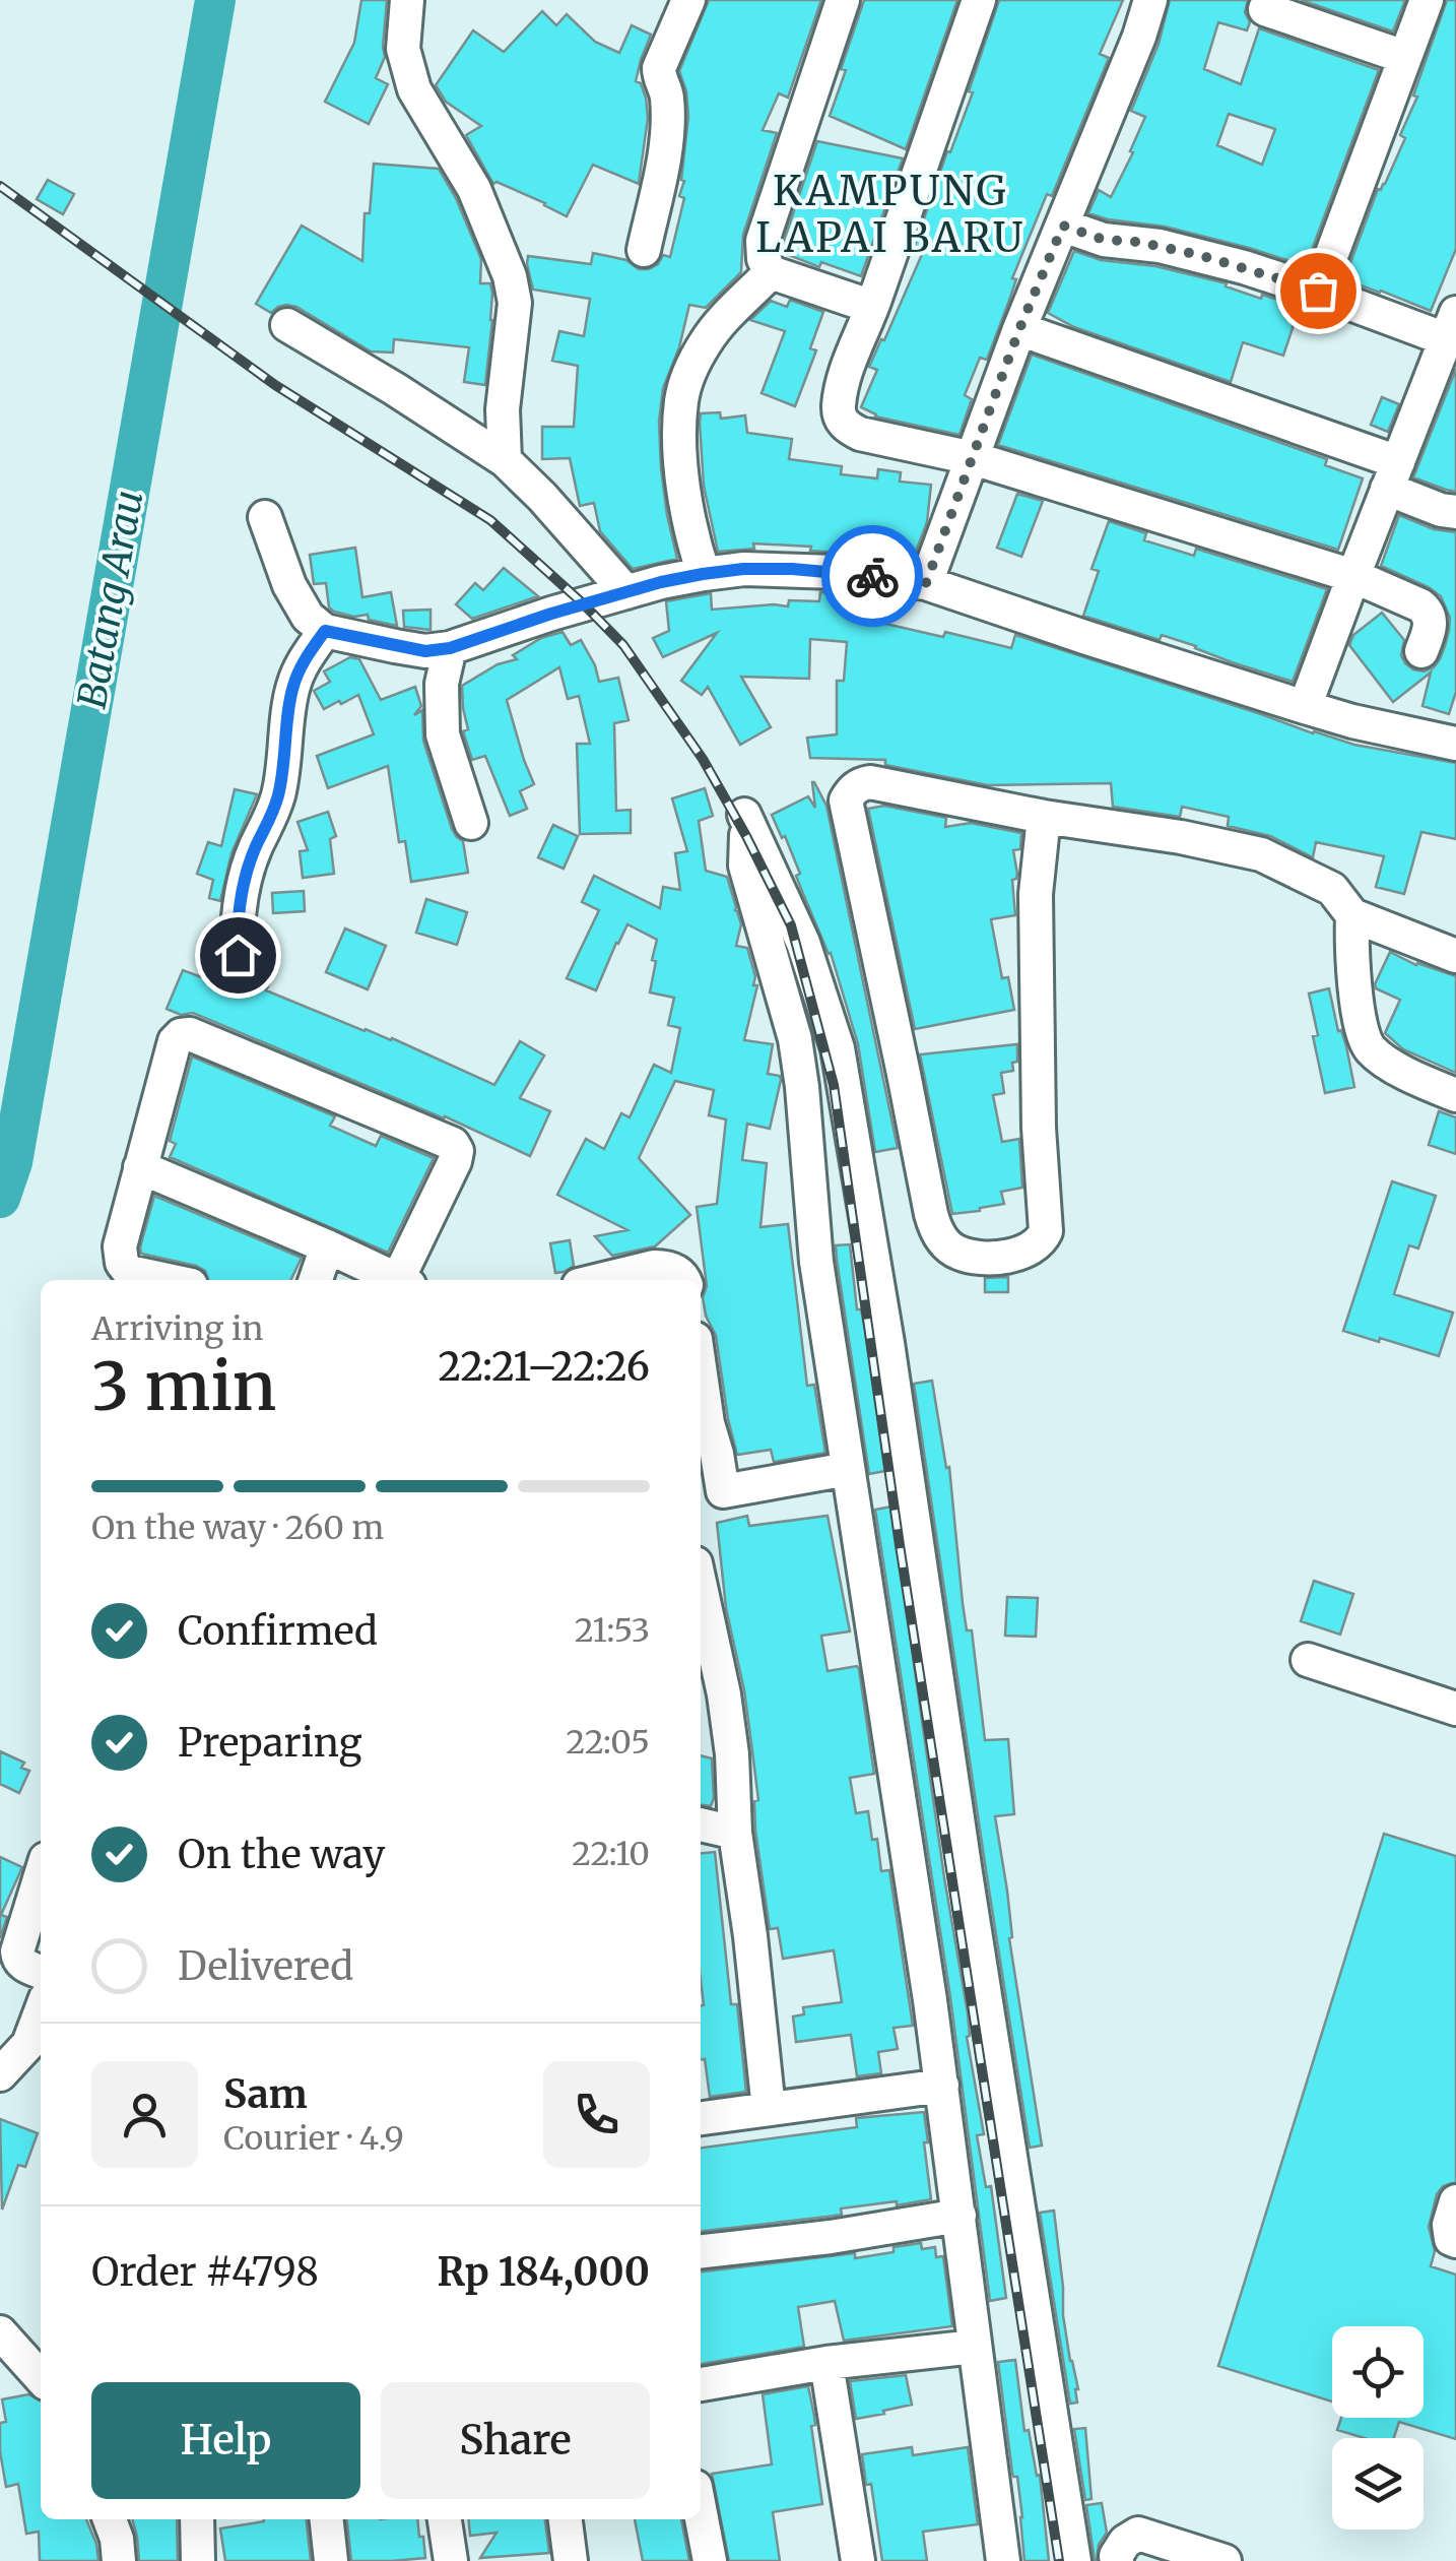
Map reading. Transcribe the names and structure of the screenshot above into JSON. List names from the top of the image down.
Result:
{
  "districts": ["KAMPUNG LAPAI BARU"],
  "water": ["Batang Arau"],
  "page": {
    "heading": ["3 min", "Arriving in", "22:21–22:26"],
    "panel": [
      "Sam",
      "Courier · 4.9",
      "Order #4798",
      "Rp 184,000"
    ],
    "bar": "On the way · 260 m",
    "list": [
      ["Confirmed", "21:53"],
      ["Preparing", "22:05"],
      ["On the way", "22:10"],
      "Delivered"
    ],
    "buttons": ["Help", "Share"]
  }
}
